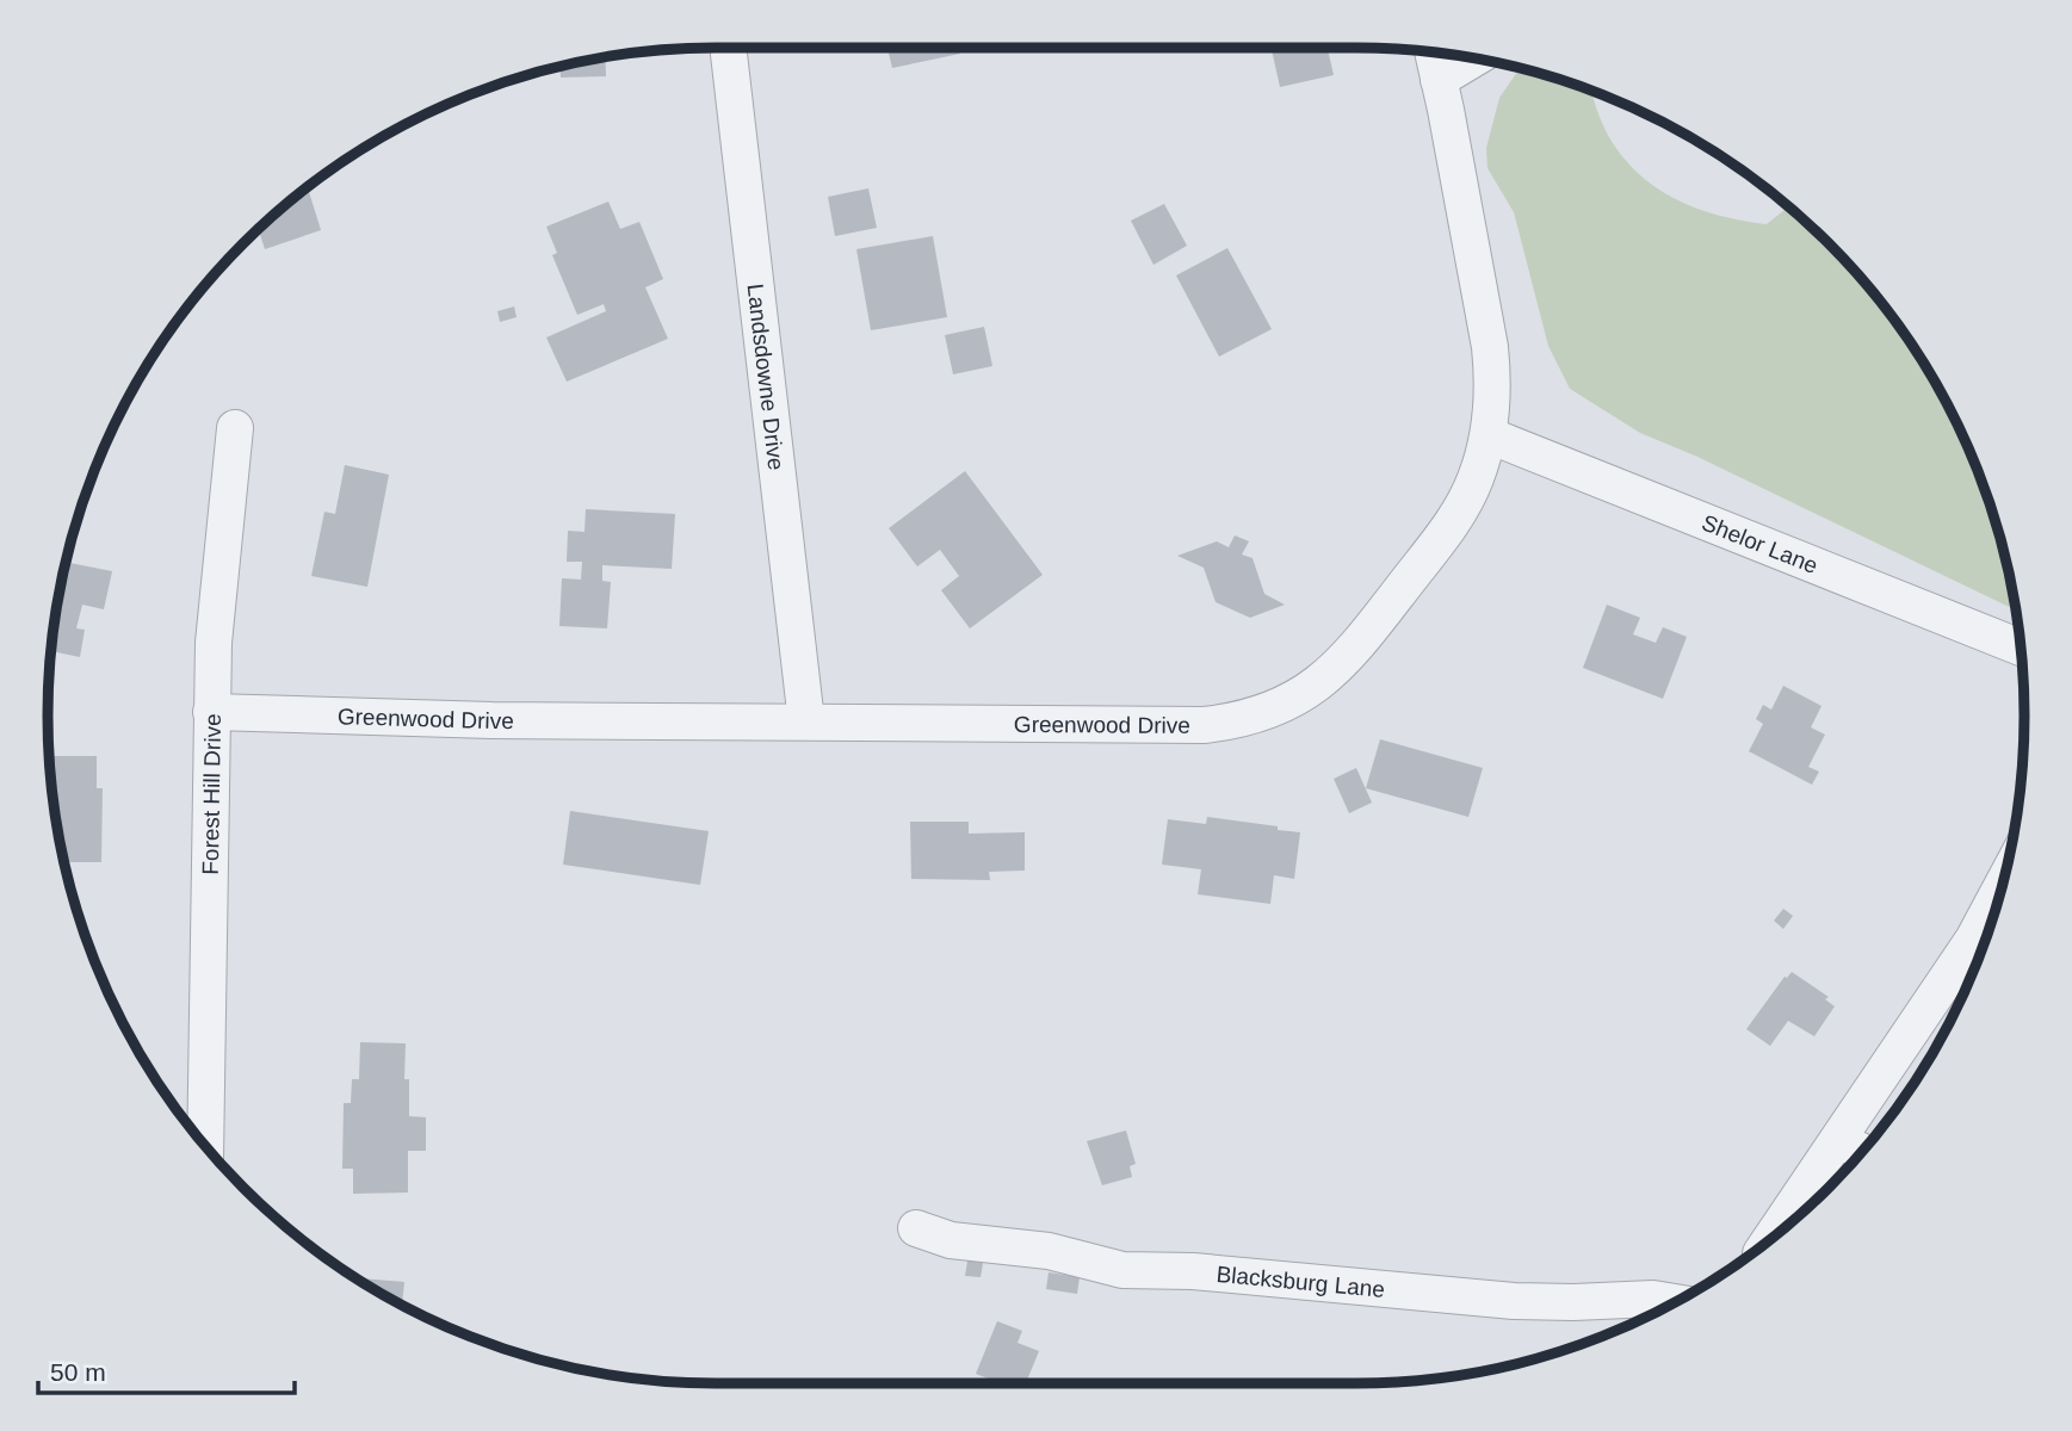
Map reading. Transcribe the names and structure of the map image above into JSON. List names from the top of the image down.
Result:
{
  "streets": {
    "street": [
      "Landsdowne Drive",
      "Shelor Lane",
      "Greenwood Drive",
      "Forest Hill Drive",
      "Blacksburg Lane"
    ]
  },
  "crossings": [
    ["Landsdowne Drive", "Greenwood Drive"],
    ["Shelor Lane", "Greenwood Drive"],
    ["Greenwood Drive", "Forest Hill Drive"]
  ],
  "scale_bar": "50 m"
}
